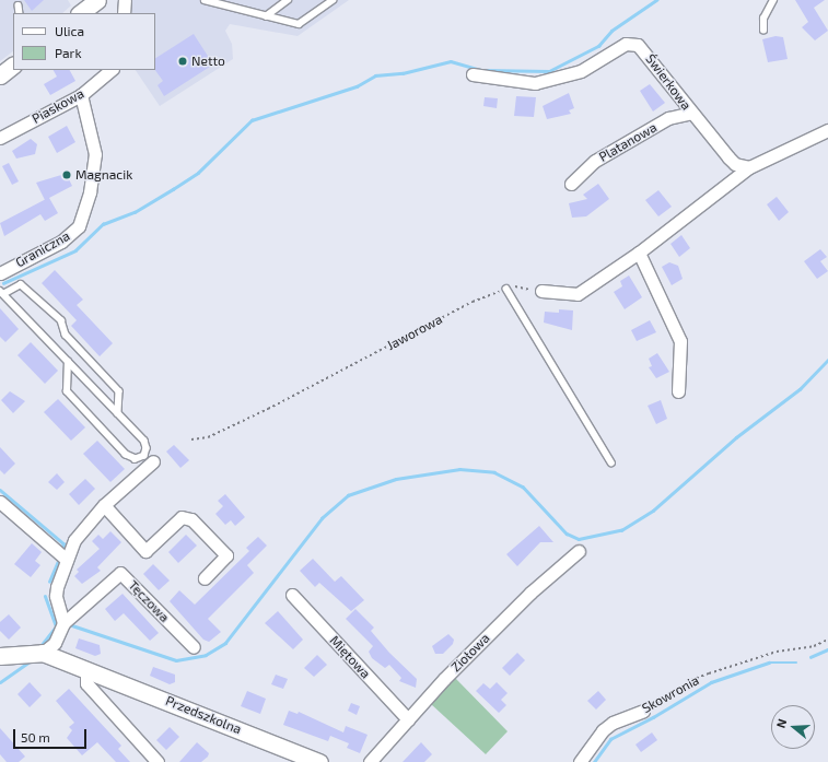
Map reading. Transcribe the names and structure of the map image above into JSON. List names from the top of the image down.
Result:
{
  "streets": {
    "street": [
      "Świerkowa",
      "Piaskowa",
      "Platanowa",
      "Graniczna",
      "Tęczowa",
      "Ziołowa",
      "Miętowa",
      "Skowronia",
      "Przedszkolna"
    ],
    "path": ["Jaworowa"]
  },
  "crossings": [
    ["Świerkowa", "Platanowa"],
    ["Piaskowa", "Graniczna"],
    ["Ziołowa", "Miętowa"]
  ],
  "places": ["Netto", "Magnacik"],
  "legend": ["Ulica", "Park"],
  "scale_bar": "50 m",
  "north": "left"
}
